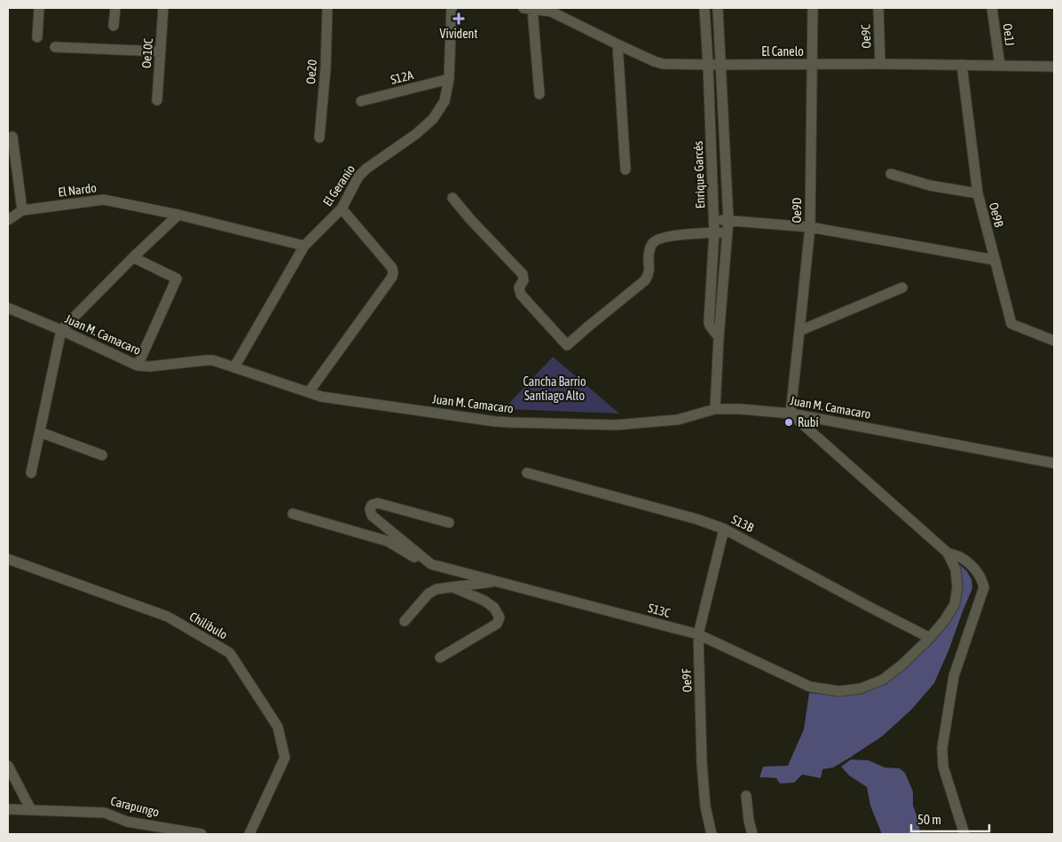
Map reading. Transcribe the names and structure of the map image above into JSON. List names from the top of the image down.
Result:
{
  "streets": {
    "street": [
      "Oe1J",
      "Oe9C",
      "El Canelo",
      "Oe10C",
      "Oe20",
      "S12A",
      "Enrique Garcés",
      "El Geranio",
      "El Nardo",
      "Oe9D",
      "Oe9B",
      "Juan M. Camacaro",
      "S13B",
      "S13C",
      "Chilibulo",
      "Oe9F",
      "Carapungo"
    ]
  },
  "crossings": [
    ["Oe1J", "El Canelo"],
    ["Oe9C", "El Canelo"],
    ["El Canelo", "Enrique Garcés"],
    ["El Canelo", "Oe9D"],
    ["El Canelo", "Oe9B"],
    ["S12A", "El Geranio"],
    ["Enrique Garcés", "Juan M. Camacaro"],
    ["El Geranio", "Juan M. Camacaro"],
    ["Oe9D", "Juan M. Camacaro"],
    ["S13B", "S13C"],
    ["S13B", "Oe9F"],
    ["S13C", "Oe9F"]
  ],
  "parks": ["Cancha Barrio Santiago Alto"],
  "places": {
    "health": ["Vivident"],
    "other": ["Rubí"]
  },
  "scale_bar": "50 m"
}
